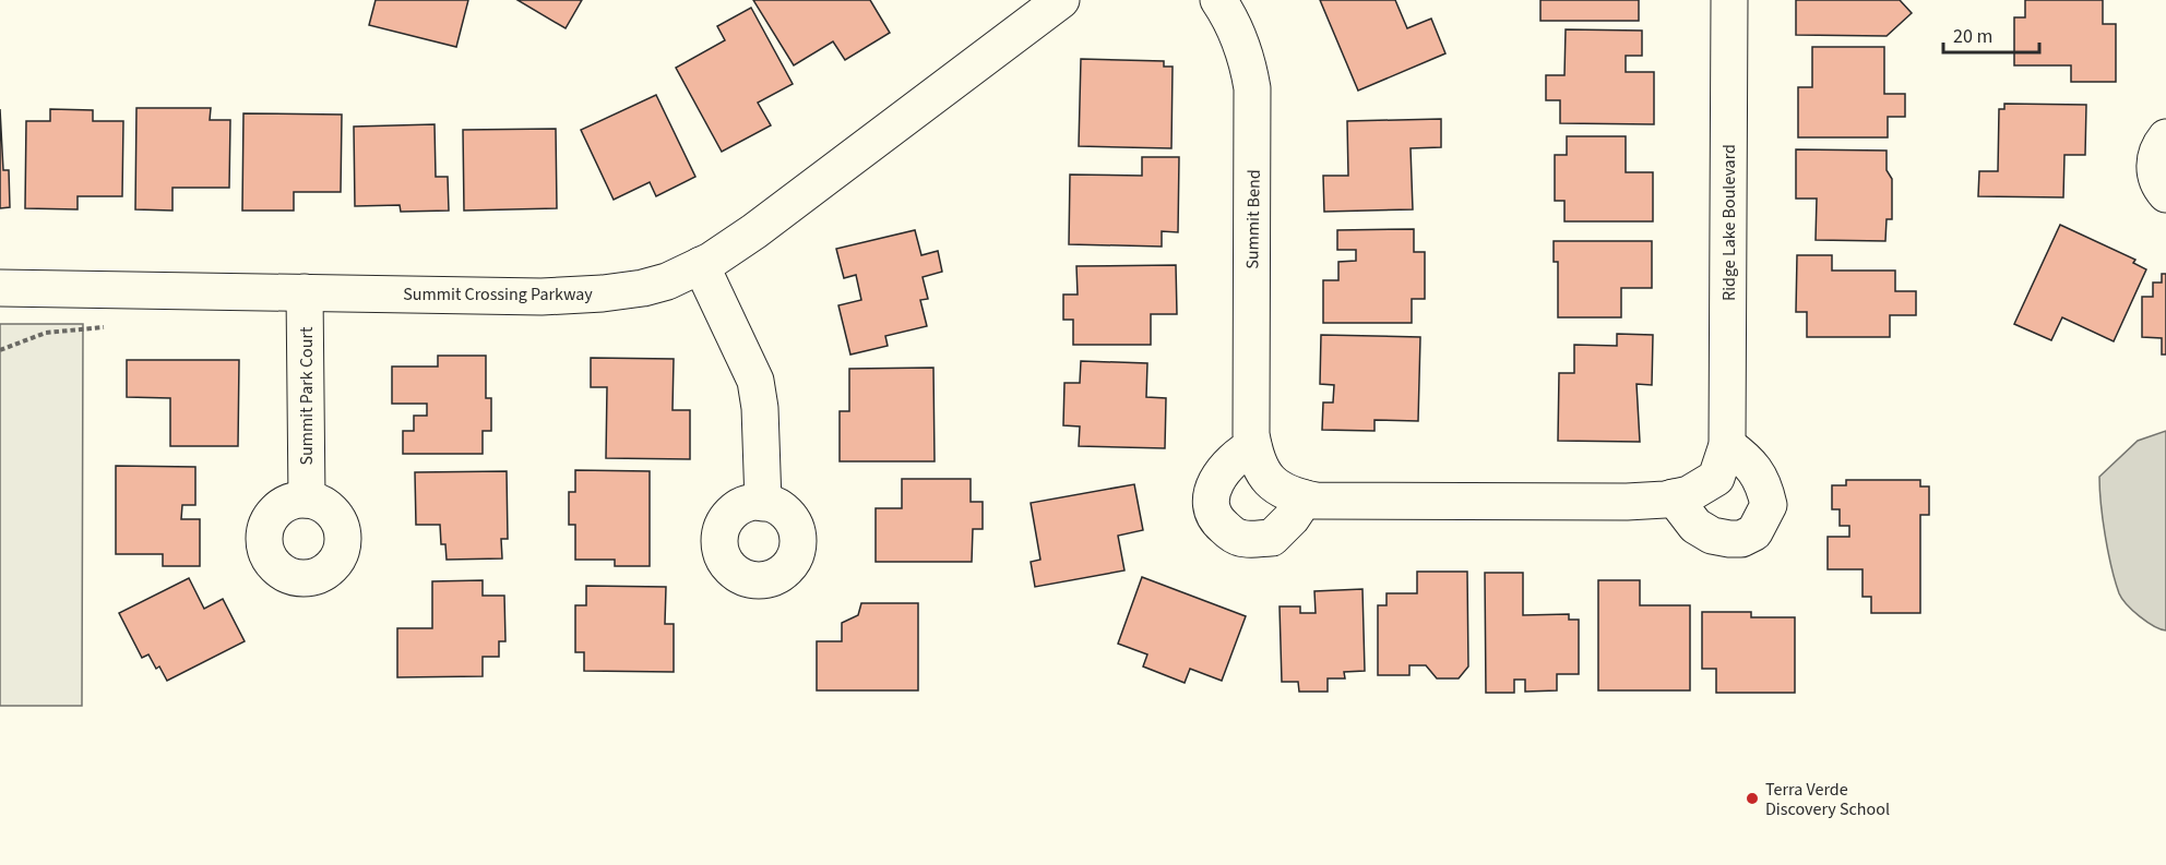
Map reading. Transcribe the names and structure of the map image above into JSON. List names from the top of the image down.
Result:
{
  "streets": {
    "street": [
      "Summit Bend",
      "Ridge Lake Boulevard",
      "Summit Crossing Parkway",
      "Summit Park Court"
    ]
  },
  "crossings": [
    ["Summit Bend", "Ridge Lake Boulevard"],
    ["Summit Crossing Parkway", "Summit Park Court"]
  ],
  "places": ["Terra Verde Discovery School"],
  "scale_bar": "20 m"
}
